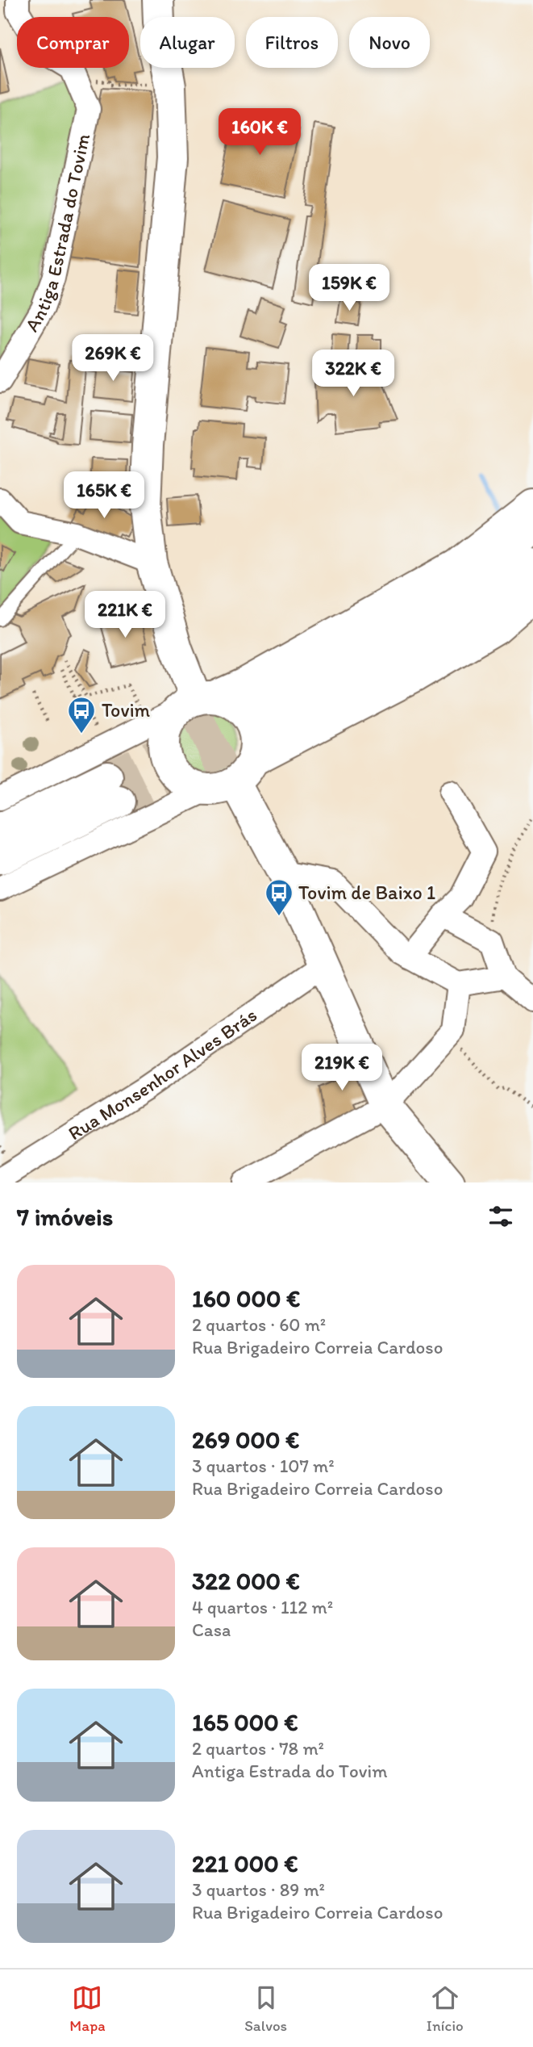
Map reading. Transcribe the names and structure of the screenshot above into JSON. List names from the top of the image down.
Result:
{
  "streets": {
    "street": ["Antiga Estrada do Tovim", "Rua Monsenhor Alves Brás"]
  },
  "places": {
    "bus stop": ["Tovim", "Tovim de Baixo 1"]
  },
  "page": {
    "chip": [
      "Comprar",
      "Alugar",
      "Filtros",
      "Novo"
    ],
    "price": [
      "160K €",
      "159K €",
      "269K €",
      "322K €",
      "165K €",
      "221K €",
      "219K €"
    ],
    "heading": "7 imóveis",
    "list": [
      {
        "name": "160 000 €",
        "note": "2 quartos · 60 m² · Rua Brigadeiro Correia Cardoso"
      },
      {
        "name": "269 000 €",
        "note": "3 quartos · 107 m² · Rua Brigadeiro Correia Cardoso"
      },
      {
        "name": "322 000 €",
        "note": "4 quartos · 112 m² · Casa"
      },
      {
        "name": "165 000 €",
        "note": "2 quartos · 78 m² · Antiga Estrada do Tovim"
      },
      {
        "name": "221 000 €",
        "note": "3 quartos · 89 m² · Rua Brigadeiro Correia Cardoso"
      }
    ],
    "tabs": ["Mapa", "Salvos", "Início"]
  }
}
